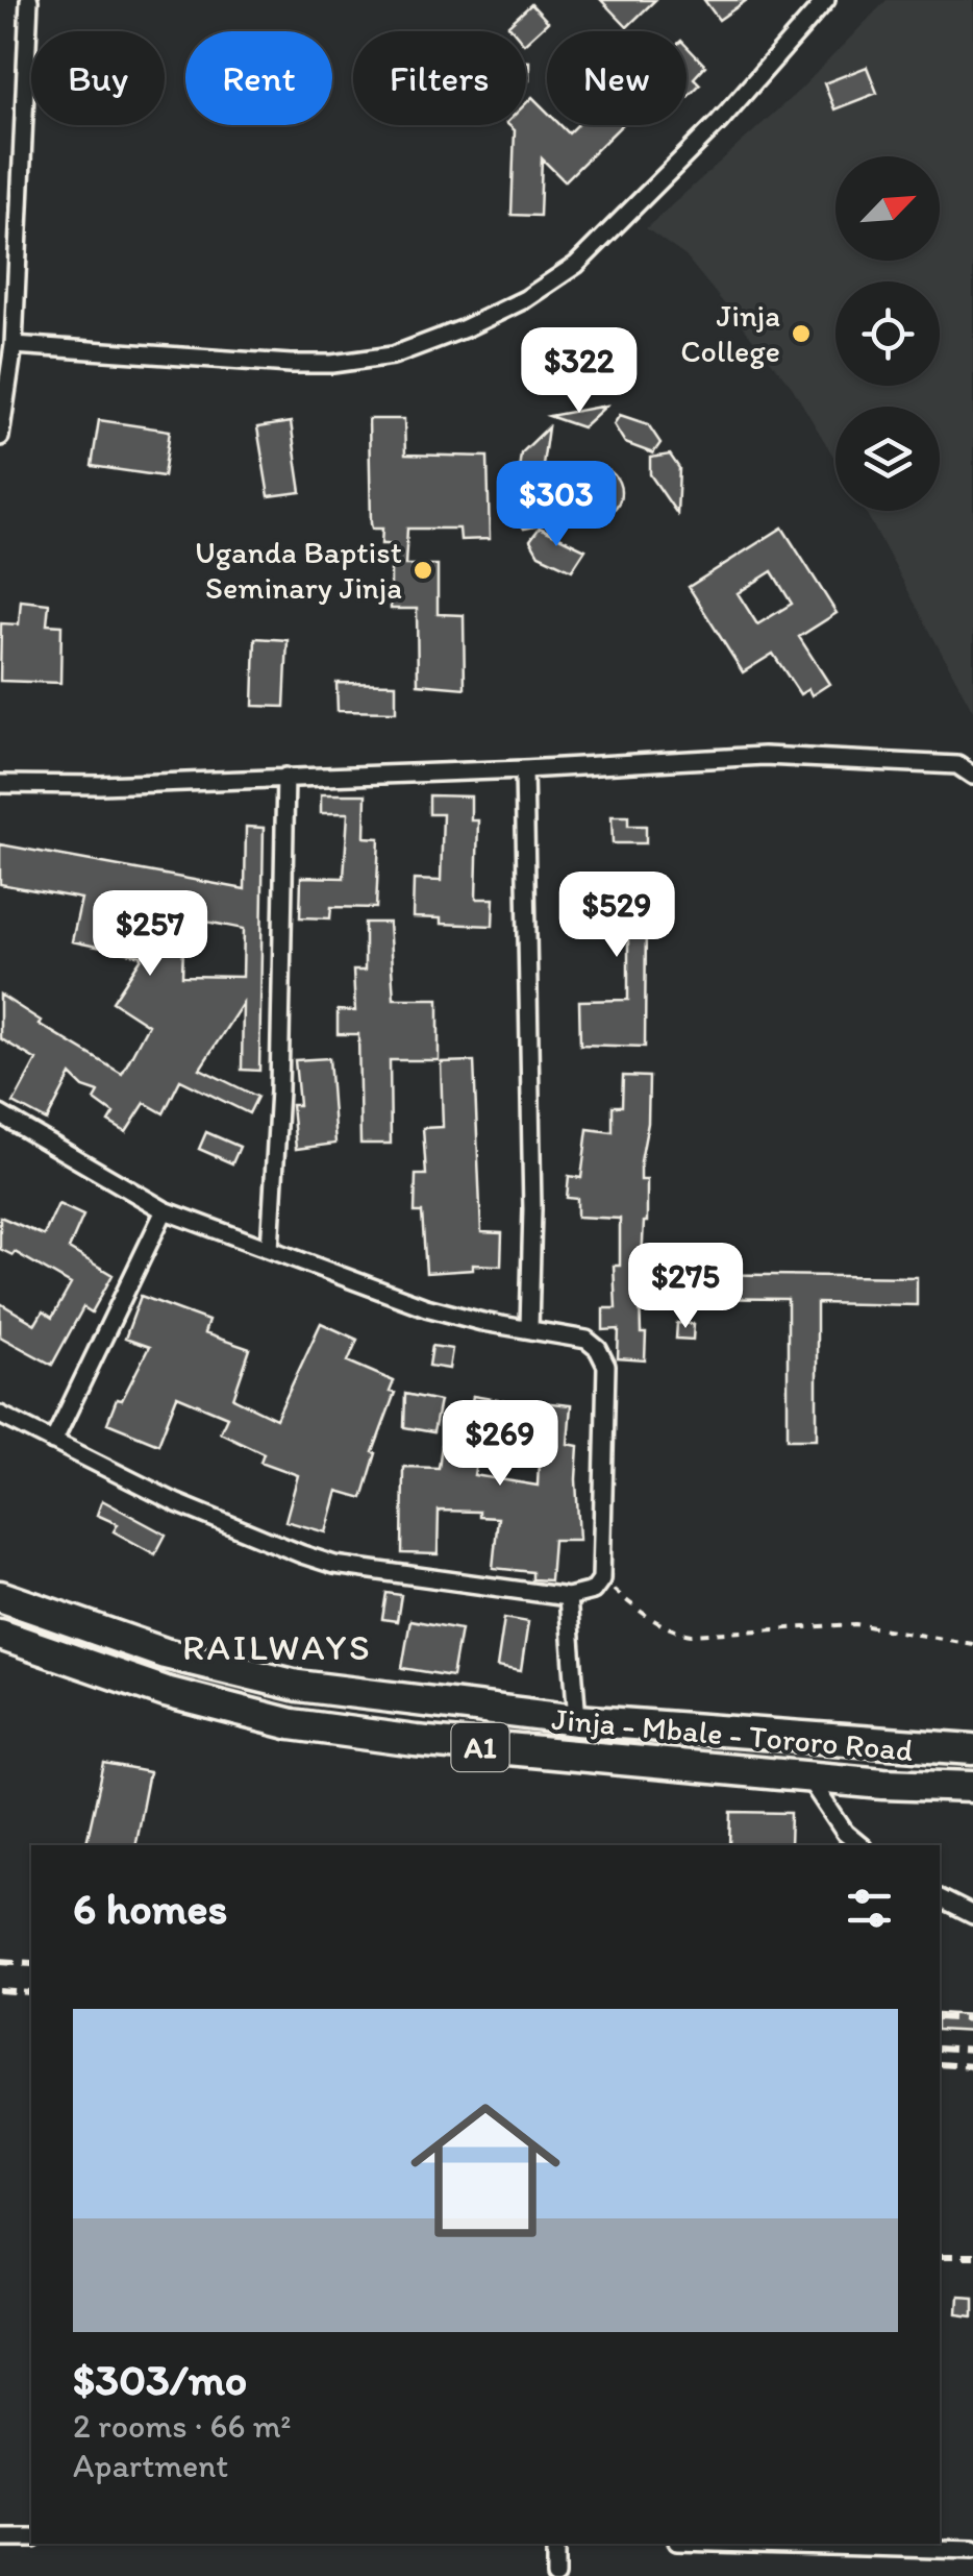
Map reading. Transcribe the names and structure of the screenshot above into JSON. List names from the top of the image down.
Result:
{
  "streets": {
    "highway": ["Jinja - Mbale - Tororo Road", "A1"]
  },
  "districts": ["RAILWAYS"],
  "places": ["Jinja College", "Uganda Baptist Seminary Jinja"],
  "north": "top right",
  "page": {
    "chip": [
      "Buy",
      "Rent",
      "Filters",
      "New"
    ],
    "price": [
      "$322",
      "$303",
      "$529",
      "$257",
      "$275",
      "$269"
    ],
    "heading": "6 homes",
    "list": [
      {
        "name": "$303/mo",
        "note": "2 rooms · 66 m² · Apartment"
      }
    ]
  }
}
